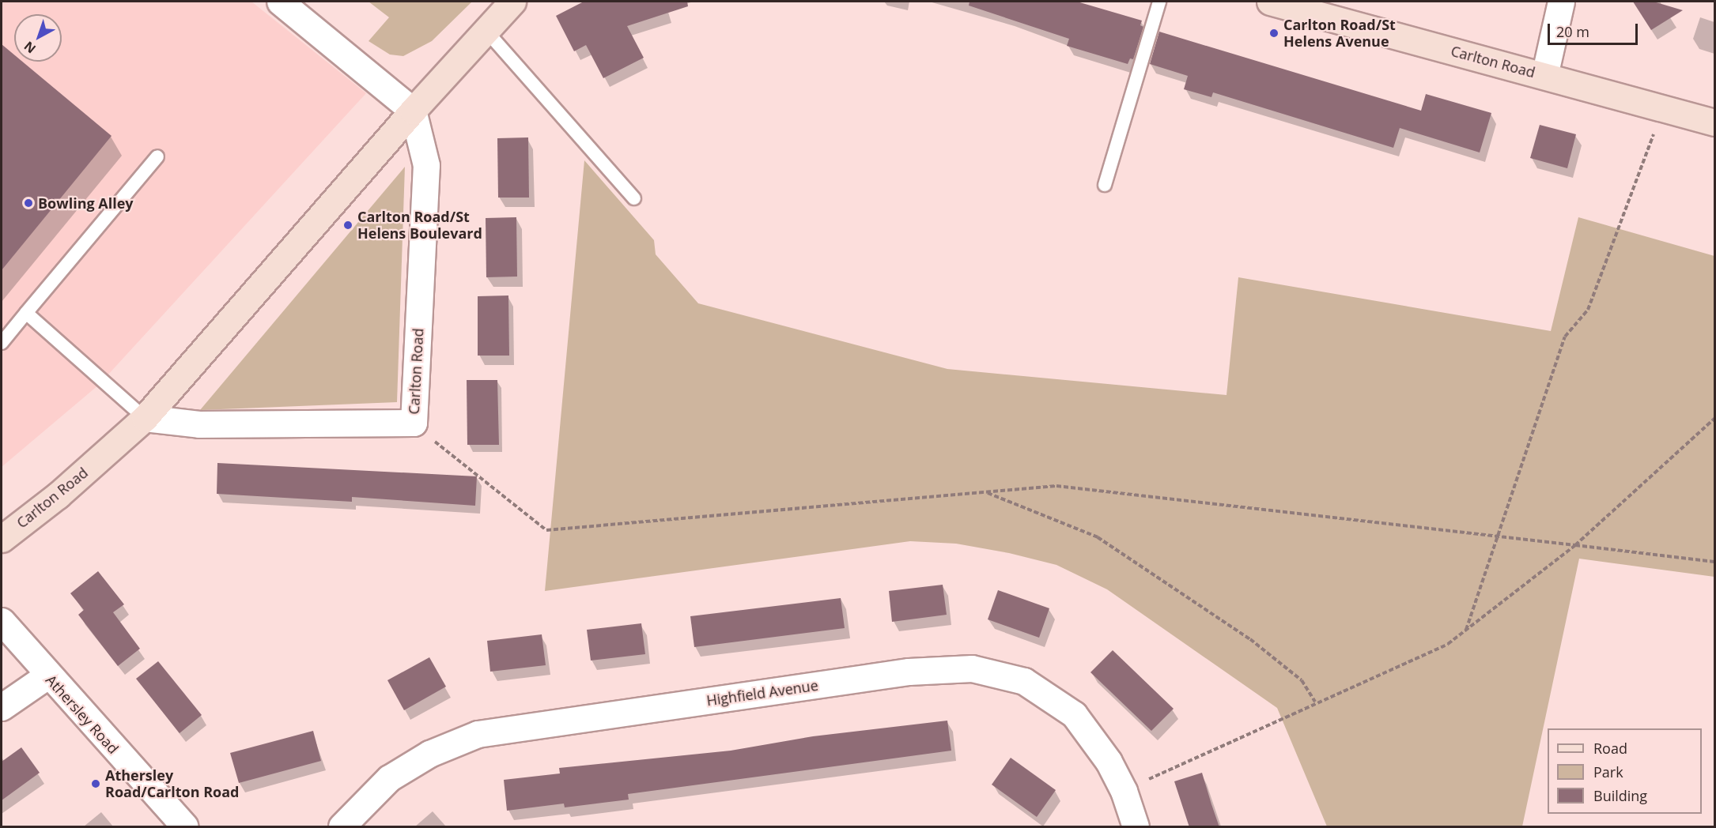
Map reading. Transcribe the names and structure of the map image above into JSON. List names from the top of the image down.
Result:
{
  "streets": {
    "main road": ["Carlton Road"],
    "street": ["Highfield Avenue", "Athersley Road"]
  },
  "places": [
    "Carlton Road/St Helens Avenue",
    "Bowling Alley",
    "Carlton Road/St Helens Boulevard",
    "Athersley Road/Carlton Road"
  ],
  "legend": ["Road", "Park", "Building"],
  "scale_bar": "20 m",
  "north": "bottom left"
}
